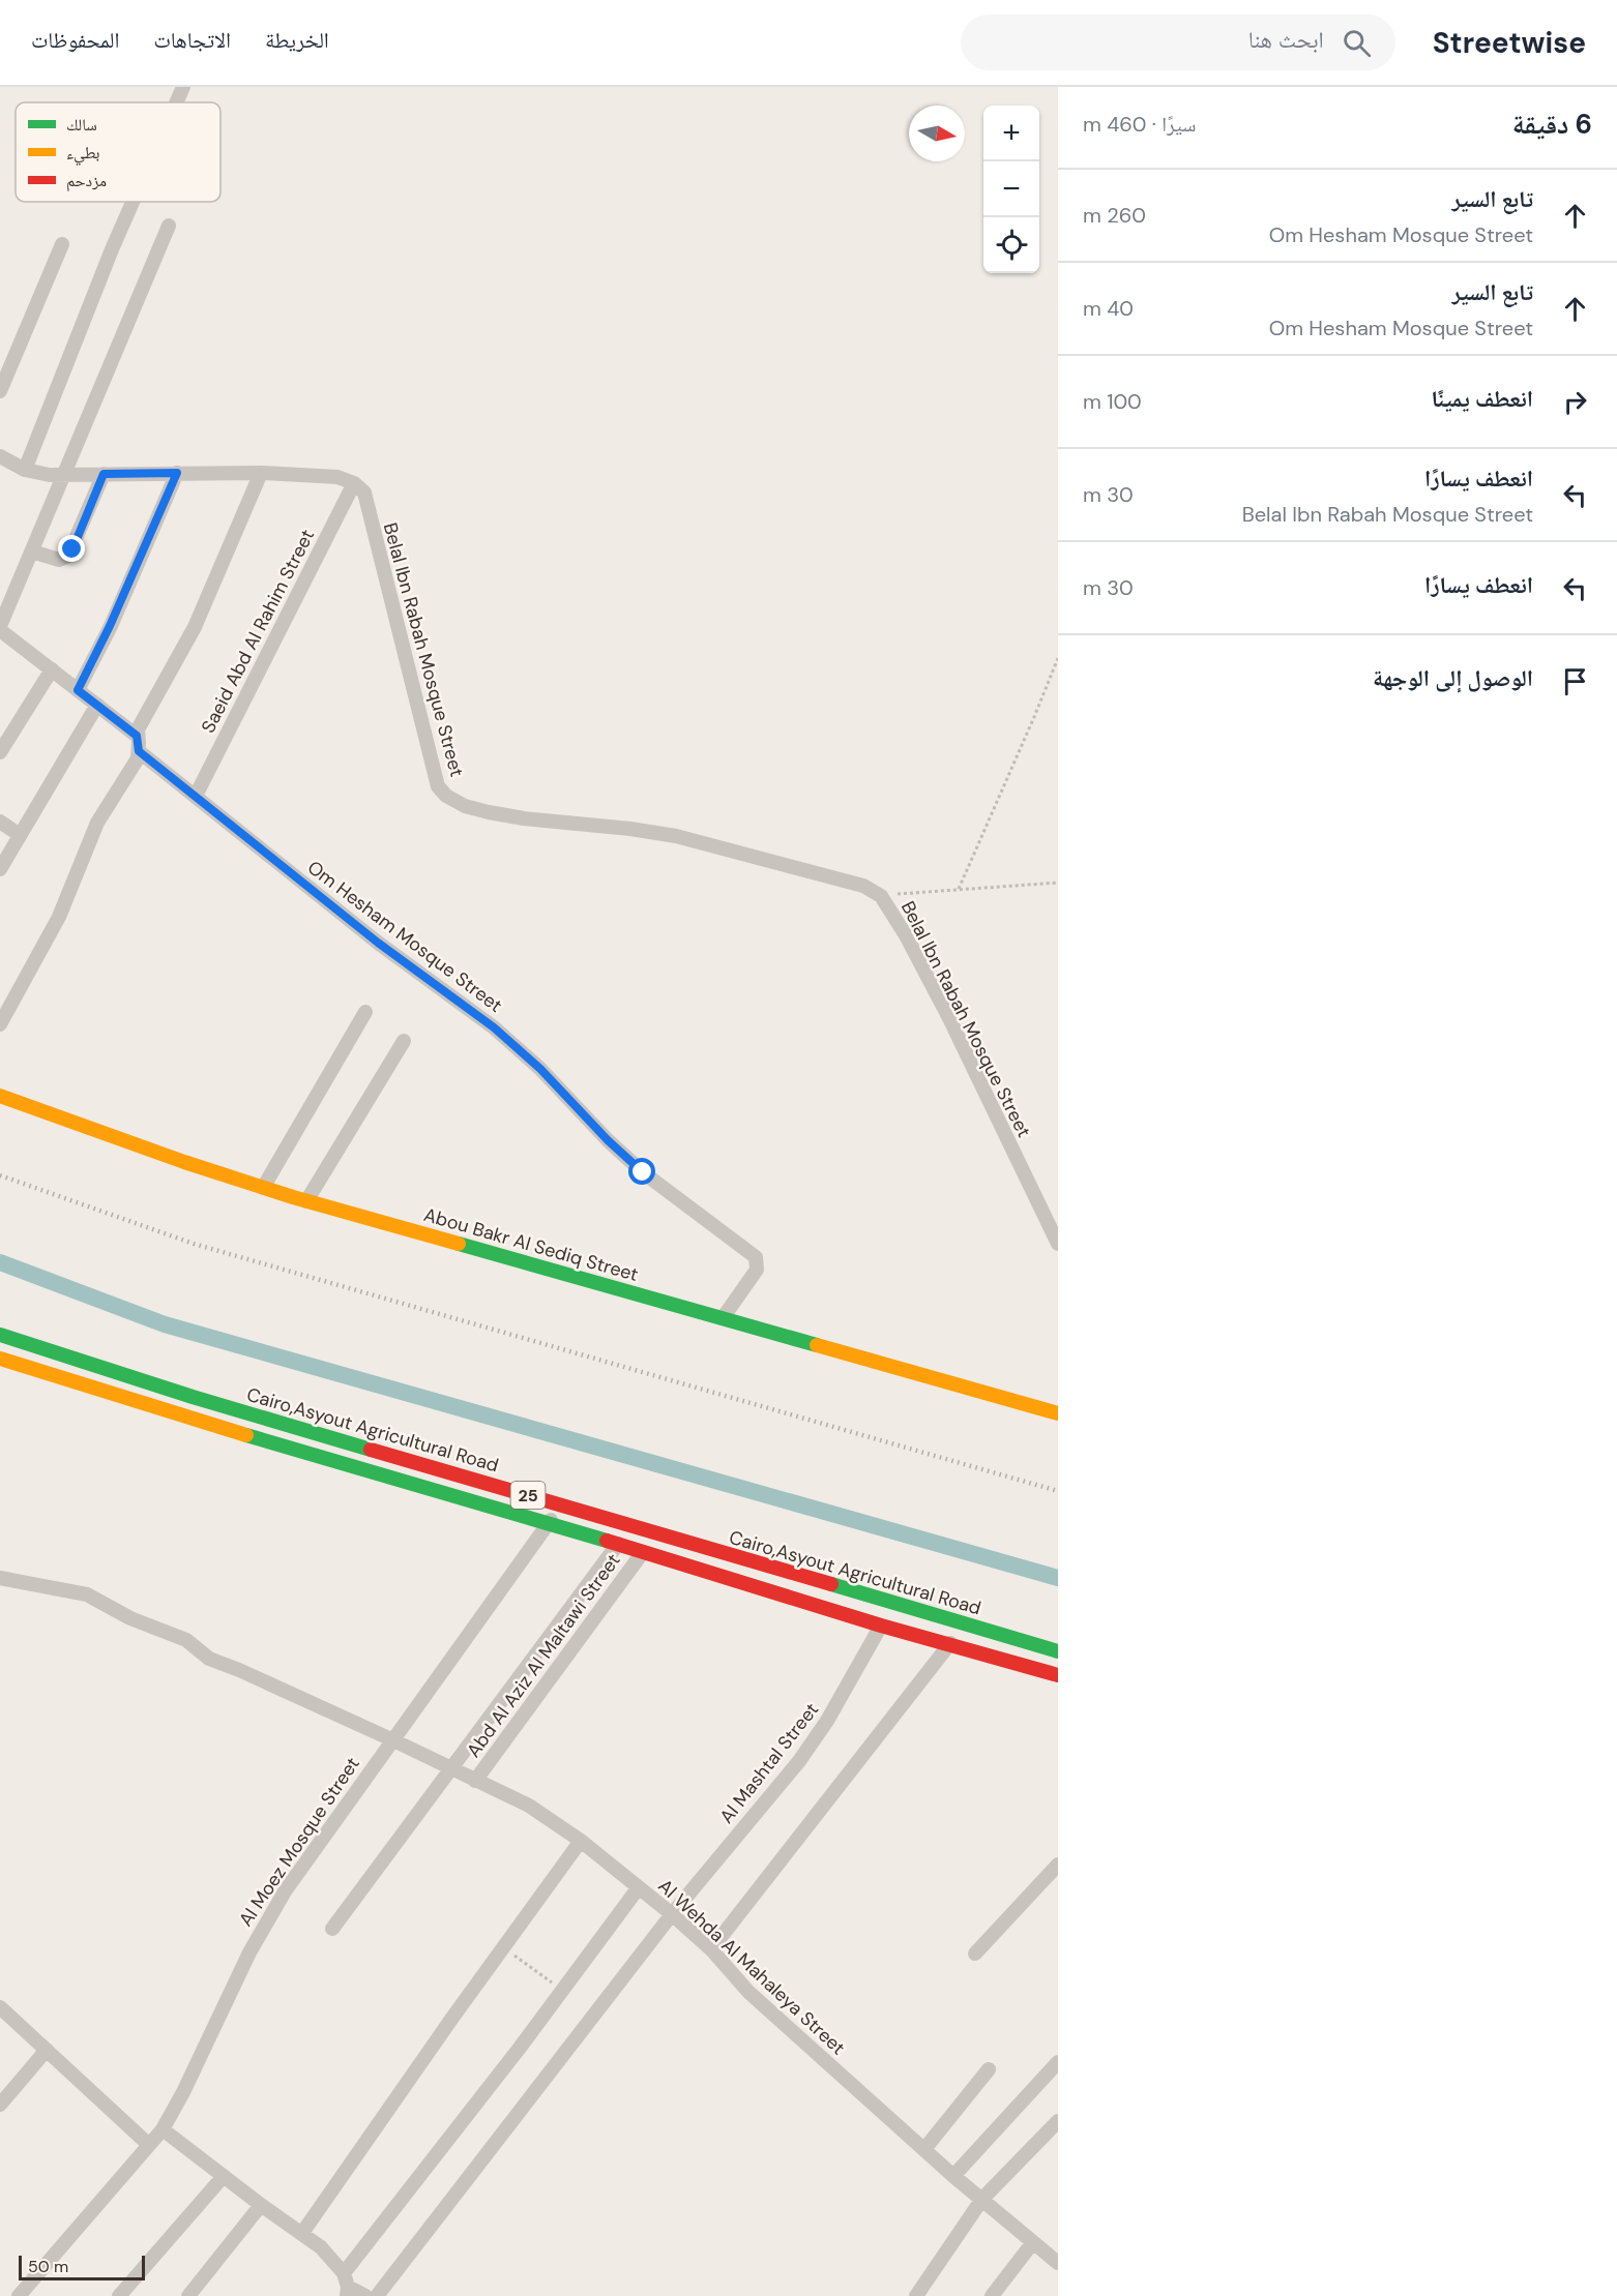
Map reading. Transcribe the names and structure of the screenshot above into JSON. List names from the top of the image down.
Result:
{
  "streets": {
    "main road": ["Abou Bakr Al Sediq Street", "Cairo,Asyout Agricultural Road", "25"],
    "street": [
      "Saeid Abd Al Rahim Street",
      "Belal Ibn Rabah Mosque Street",
      "Om Hesham Mosque Street",
      "Abd Al Aziz Al Maltawi Street",
      "Al Mashtal Street",
      "Al Moez Mosque Street",
      "Al Wehda Al Mahaleya Street"
    ]
  },
  "crossings": [
    ["Saeid Abd Al Rahim Street", "Belal Ibn Rabah Mosque Street"],
    ["Saeid Abd Al Rahim Street", "Om Hesham Mosque Street"],
    ["Om Hesham Mosque Street", "Abou Bakr Al Sediq Street"],
    ["Cairo,Asyout Agricultural Road", "Al Moez Mosque Street"],
    ["25", "Abd Al Aziz Al Maltawi Street"],
    ["25", "Al Mashtal Street"],
    ["25", "Al Moez Mosque Street"],
    ["Abd Al Aziz Al Maltawi Street", "Al Wehda Al Mahaleya Street"],
    ["Al Mashtal Street", "Al Wehda Al Mahaleya Street"],
    ["Al Moez Mosque Street", "Al Wehda Al Mahaleya Street"]
  ],
  "legend": ["سالك", "بطيء", "مزدحم"],
  "scale_bar": "50 m",
  "north": "right",
  "page": {
    "header": "Streetwise",
    "search": "ابحث هنا",
    "nav": ["الخريطة", "الاتجاهات", "المحفوظات"],
    "heading": ["6 دقيقة", "سيرًا · 460 m"],
    "map_buttons": ["+", "−"],
    "list": [
      ["تابع السير", "Om Hesham Mosque Street", "260 m"],
      ["تابع السير", "Om Hesham Mosque Street", "40 m"],
      ["انعطف يمينًا", "100 m"],
      ["انعطف يسارًا", "Belal Ibn Rabah Mosque Street", "30 m"],
      ["انعطف يسارًا", "30 m"],
      "الوصول إلى الوجهة"
    ],
    "scale": "50 m"
  }
}
